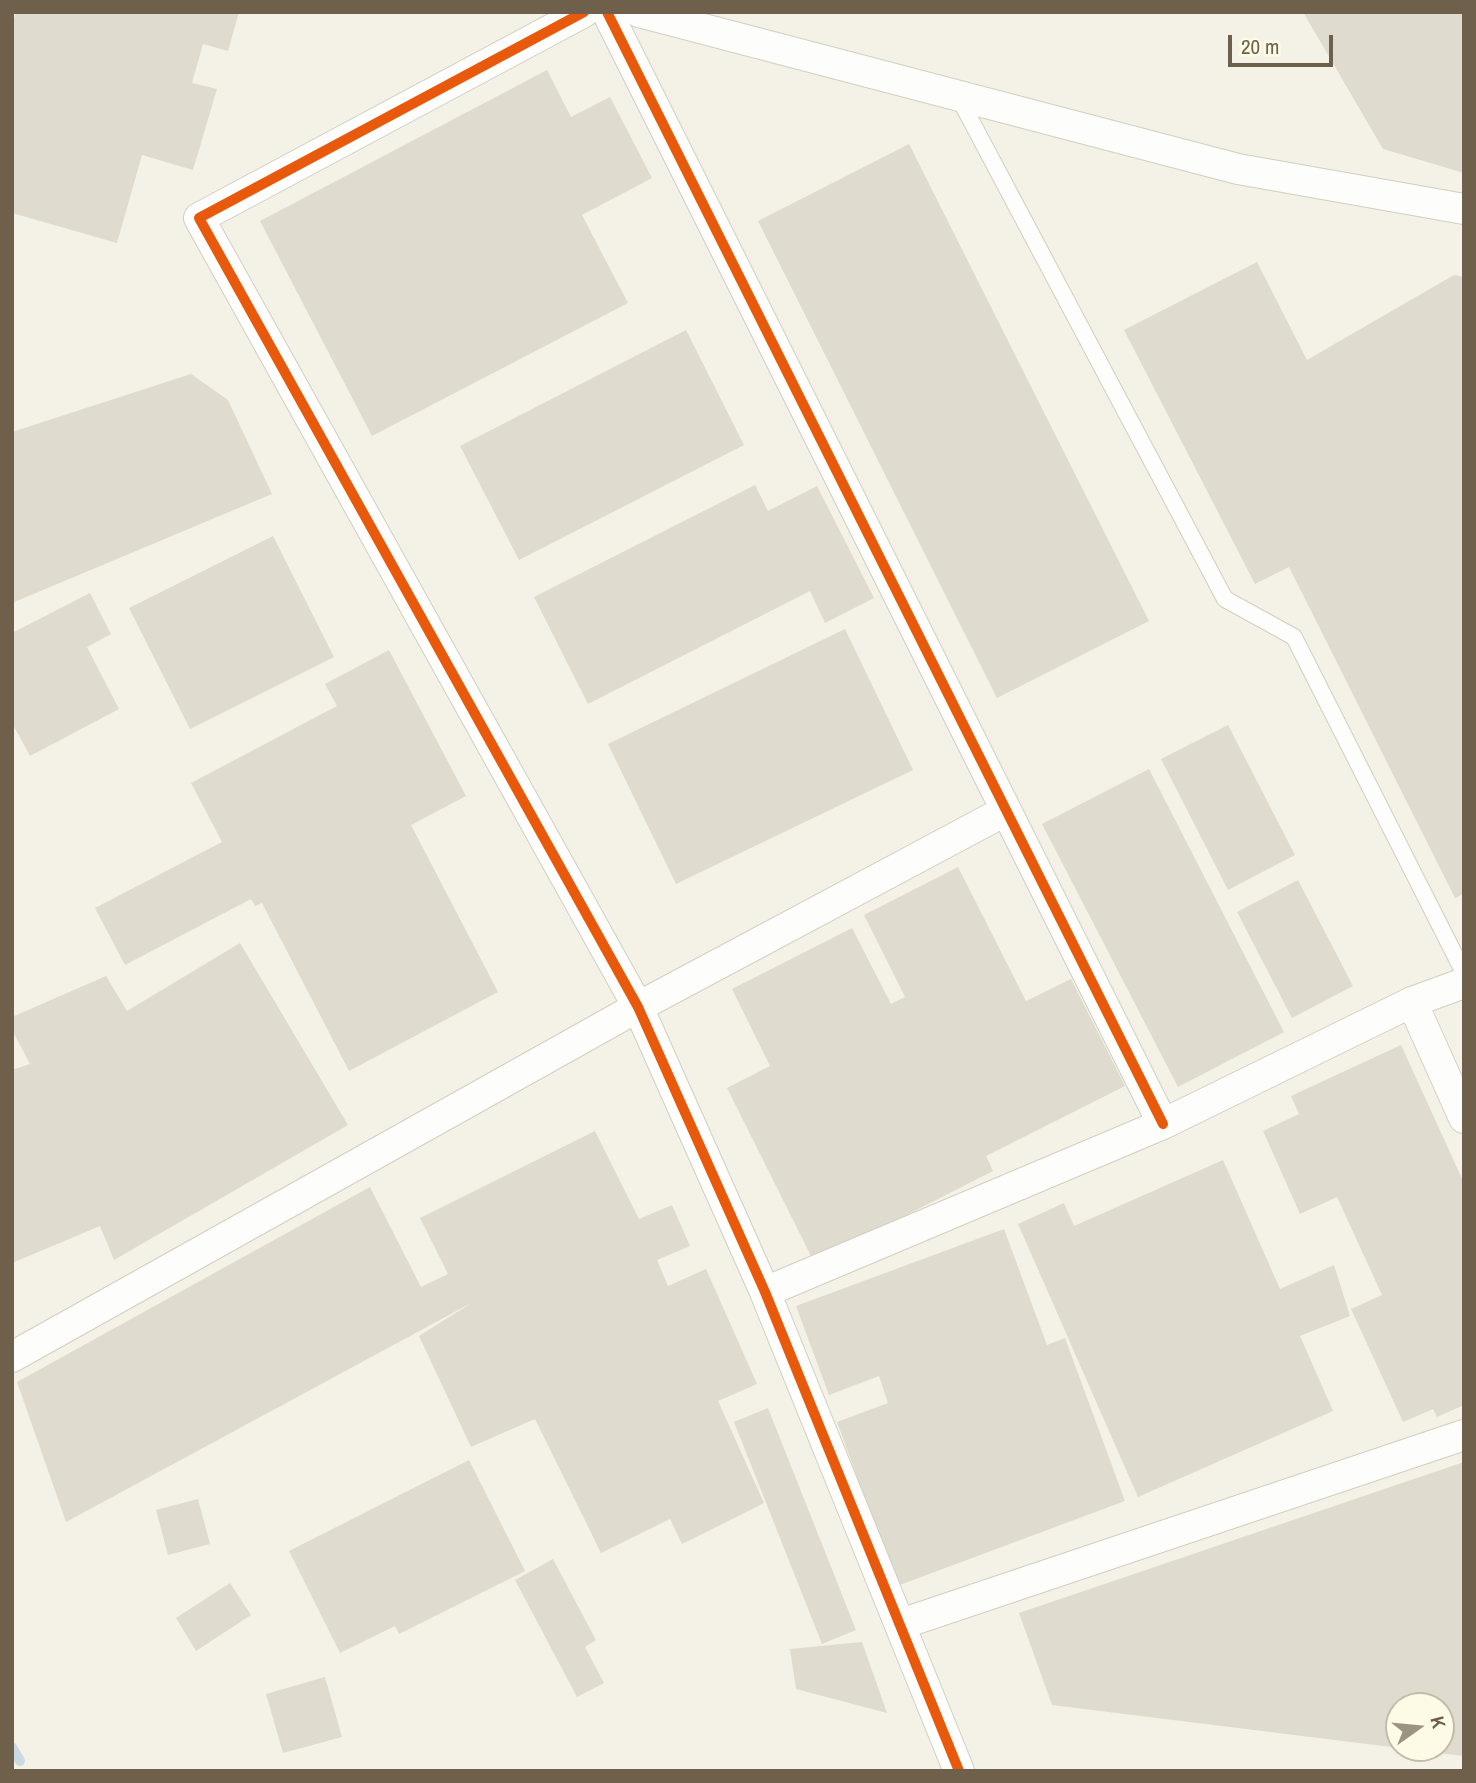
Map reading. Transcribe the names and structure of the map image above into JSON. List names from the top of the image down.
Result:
{
  "scale_bar": "20 m",
  "north": "right"
}
